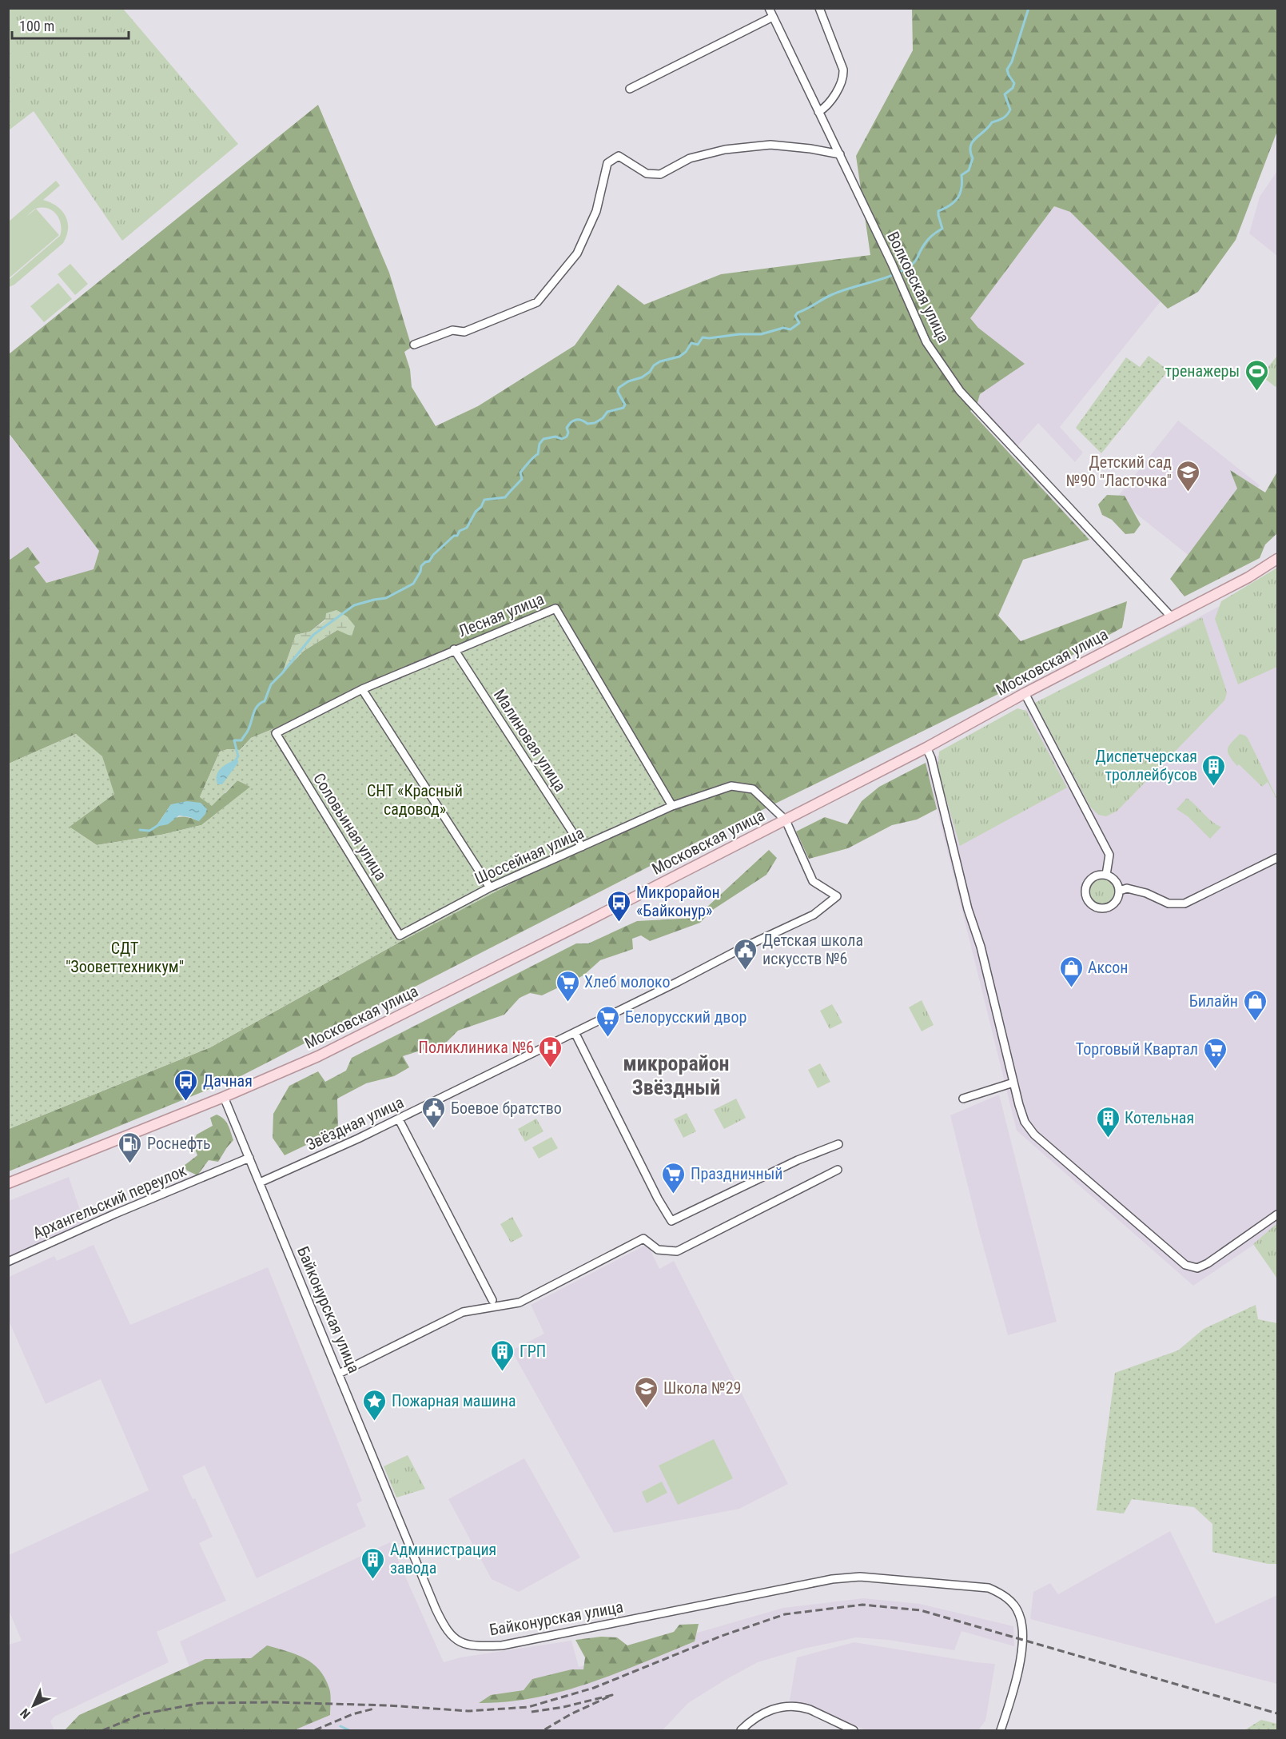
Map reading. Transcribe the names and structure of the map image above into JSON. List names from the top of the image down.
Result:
{
  "streets": {
    "main road": ["Московская улица"],
    "street": [
      "Волковская улица",
      "Лесная улица",
      "Малиновая улица",
      "Соловьиная улица",
      "Шоссейная улица",
      "Звёздная улица",
      "Архангельский переулок",
      "Байконурская улица"
    ]
  },
  "crossings": [
    ["Волковская улица", "Московская улица"],
    ["Лесная улица", "Малиновая улица"],
    ["Лесная улица", "Соловьиная улица"],
    ["Лесная улица", "Шоссейная улица"],
    ["Московская улица", "Шоссейная улица"],
    ["Московская улица", "Звёздная улица"],
    ["Московская улица", "Байконурская улица"],
    ["Малиновая улица", "Шоссейная улица"],
    ["Соловьиная улица", "Шоссейная улица"],
    ["Шоссейная улица", "Звёздная улица"],
    ["Звёздная улица", "Байконурская улица"],
    ["Архангельский переулок", "Байконурская улица"]
  ],
  "districts": ["микрорайон Звёздный"],
  "parks": ["СНТ «Красный садовод»", "СДТ \"Зооветтехникум\""],
  "places": {
    "sports": ["тренажеры"],
    "school or university": ["Детский сад №90 \"Ласточка\"", "Школа №29"],
    "building": [
      "Диспетчерская троллейбусов",
      "Котельная",
      "ГРП",
      "Администрация завода"
    ],
    "bus stop": ["Микрорайон «Байконур»", "Дачная"],
    "public building": ["Детская школа искусств №6", "Боевое братство"],
    "shop": ["Аксон", "Билайн"],
    "supermarket": [
      "Хлеб молоко",
      "Белорусский двор",
      "Торговый Квартал",
      "Праздничный"
    ],
    "hospital": ["Поликлиника №6"],
    "fuel station": ["Роснефть"],
    "place": ["Пожарная машина"]
  },
  "scale_bar": "100 m",
  "north": "bottom left"
}
